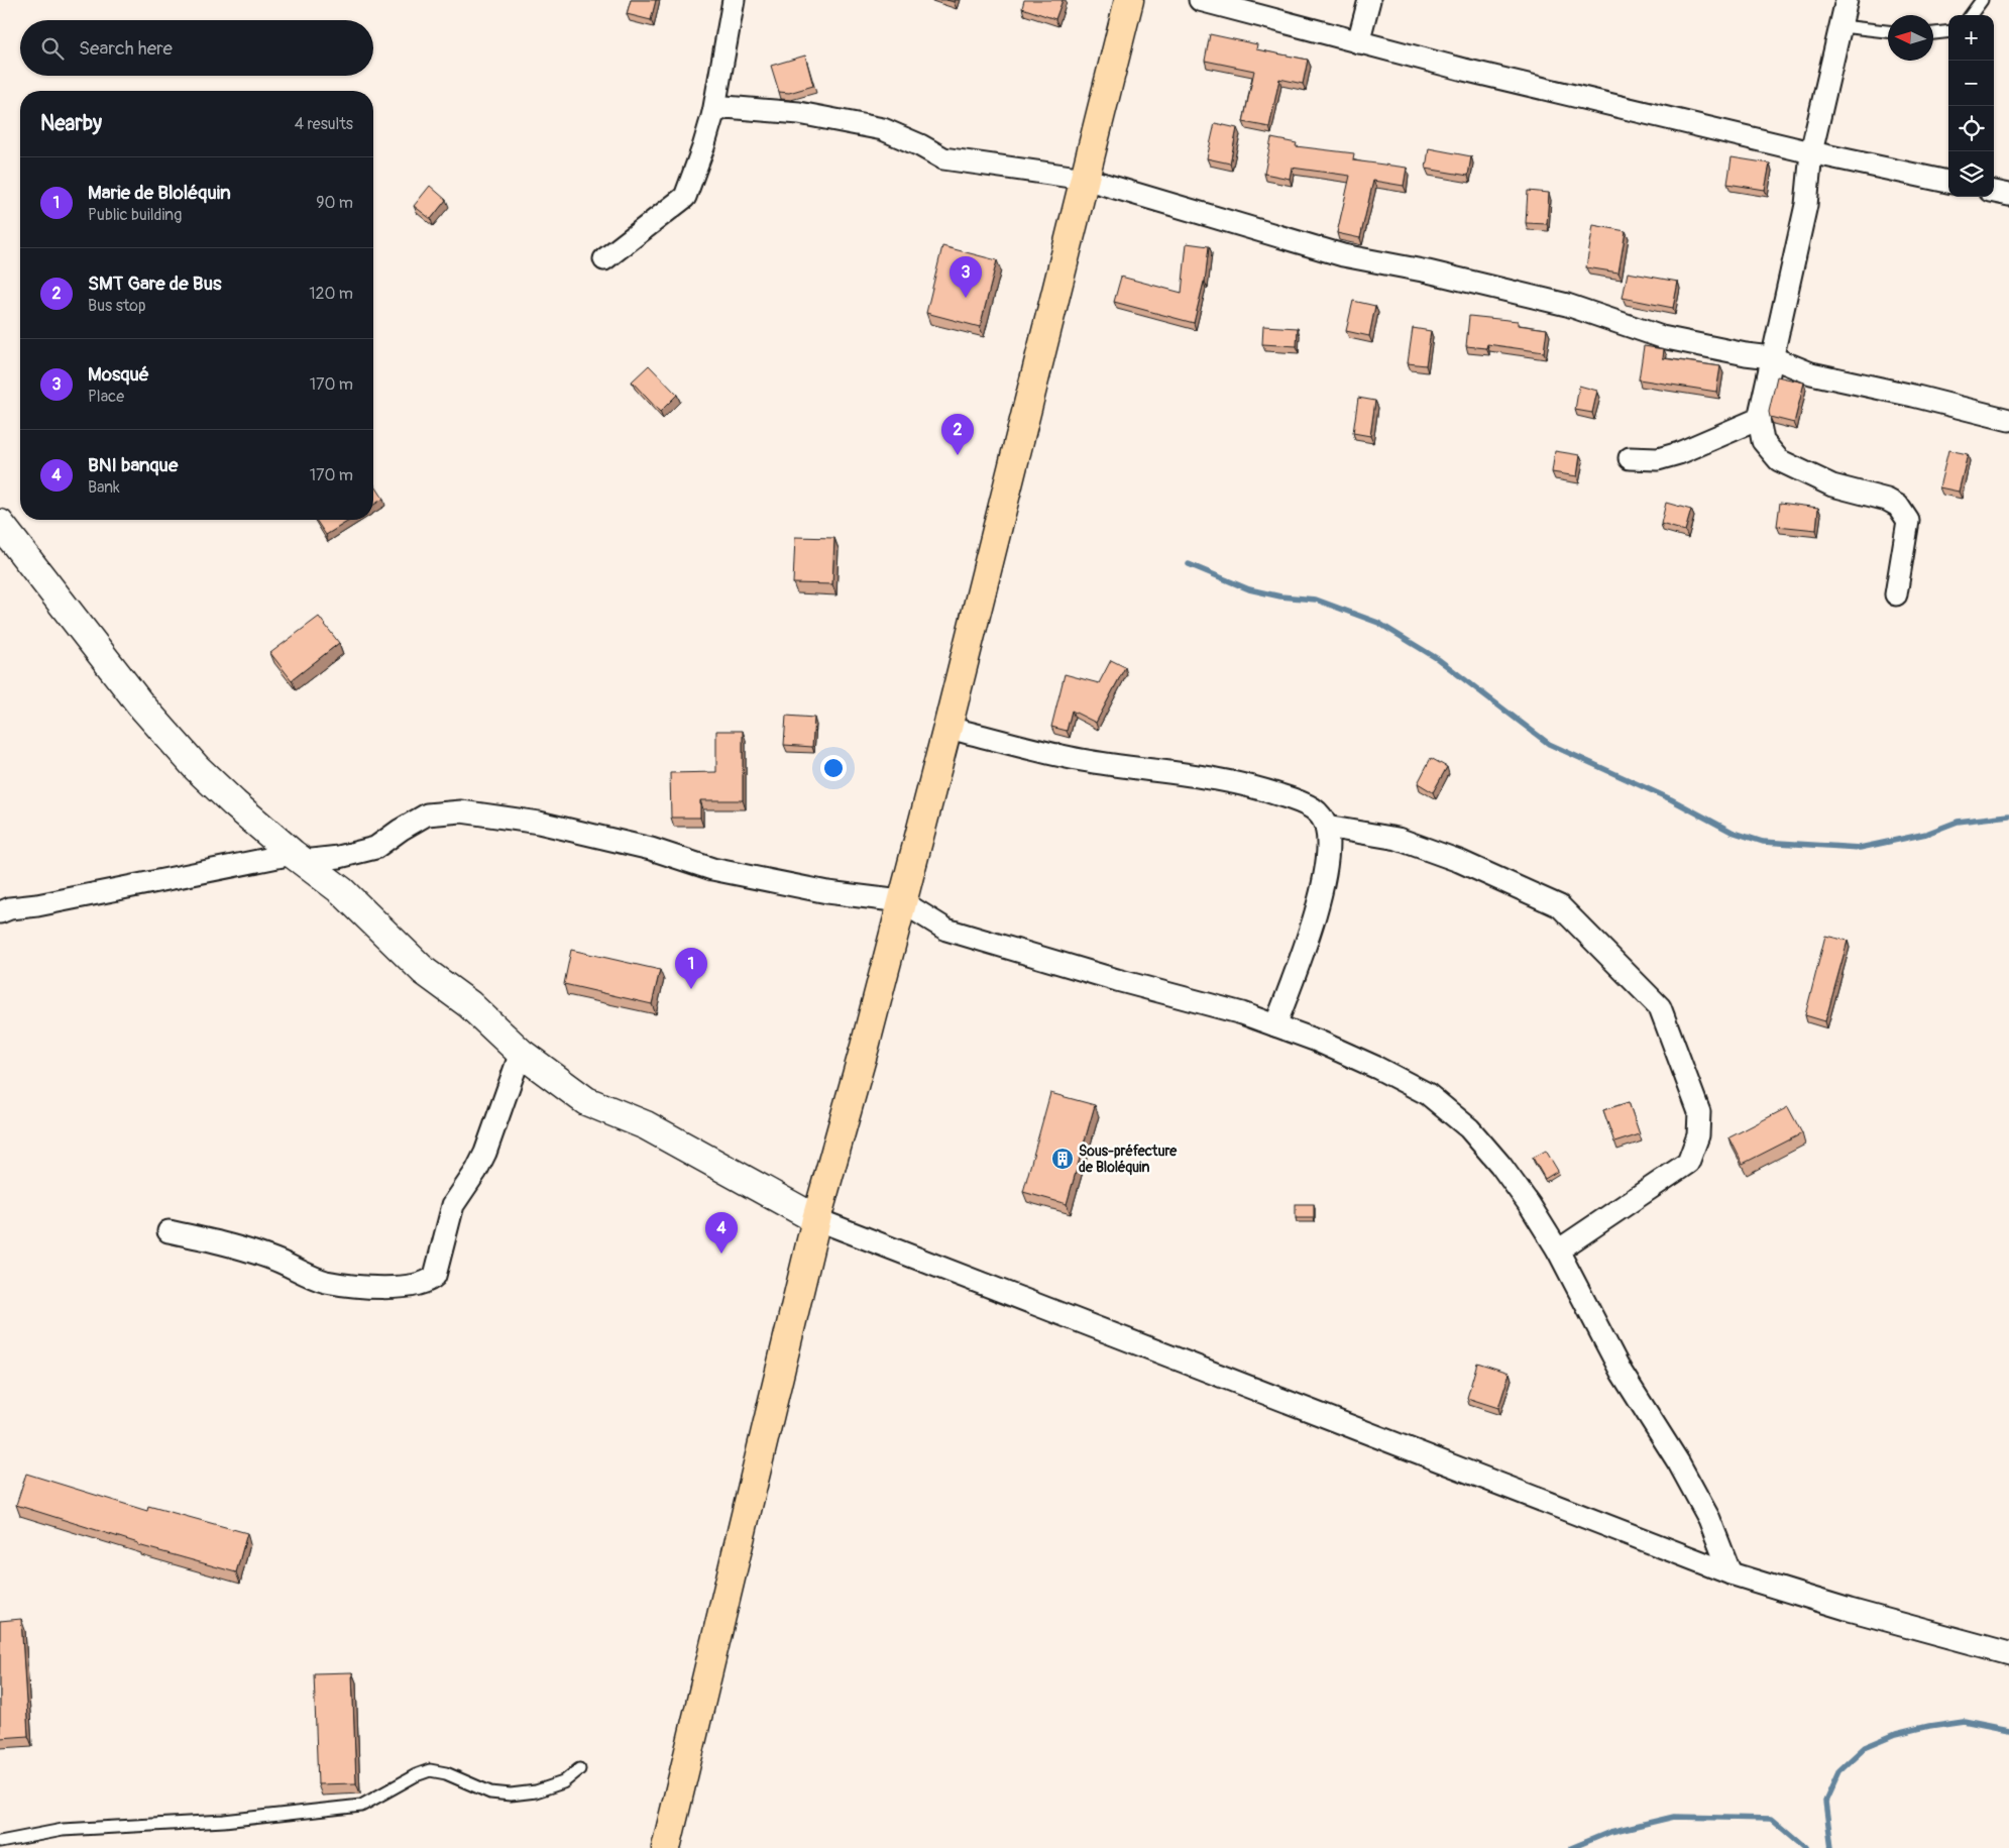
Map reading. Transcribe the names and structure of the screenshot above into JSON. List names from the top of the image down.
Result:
{
  "places": {
    "building": ["Sous-préfecture de Bloléquin"]
  },
  "north": "left",
  "page": {
    "map_buttons": ["+", "−"],
    "search": "Search here",
    "heading": ["Nearby", "4 results"],
    "list": [
      {
        "mark": "1",
        "name": "Marie de Bloléquin",
        "note": "Public building",
        "value": "90 m"
      },
      {
        "mark": "2",
        "name": "SMT Gare de Bus",
        "note": "Bus stop",
        "value": "120 m"
      },
      {
        "mark": "3",
        "name": "Mosqué",
        "note": "Place",
        "value": "170 m"
      },
      {
        "mark": "4",
        "name": "BNI banque",
        "note": "Bank",
        "value": "170 m"
      }
    ],
    "pins": [
      "3",
      "2",
      "1",
      "4"
    ]
  }
}
